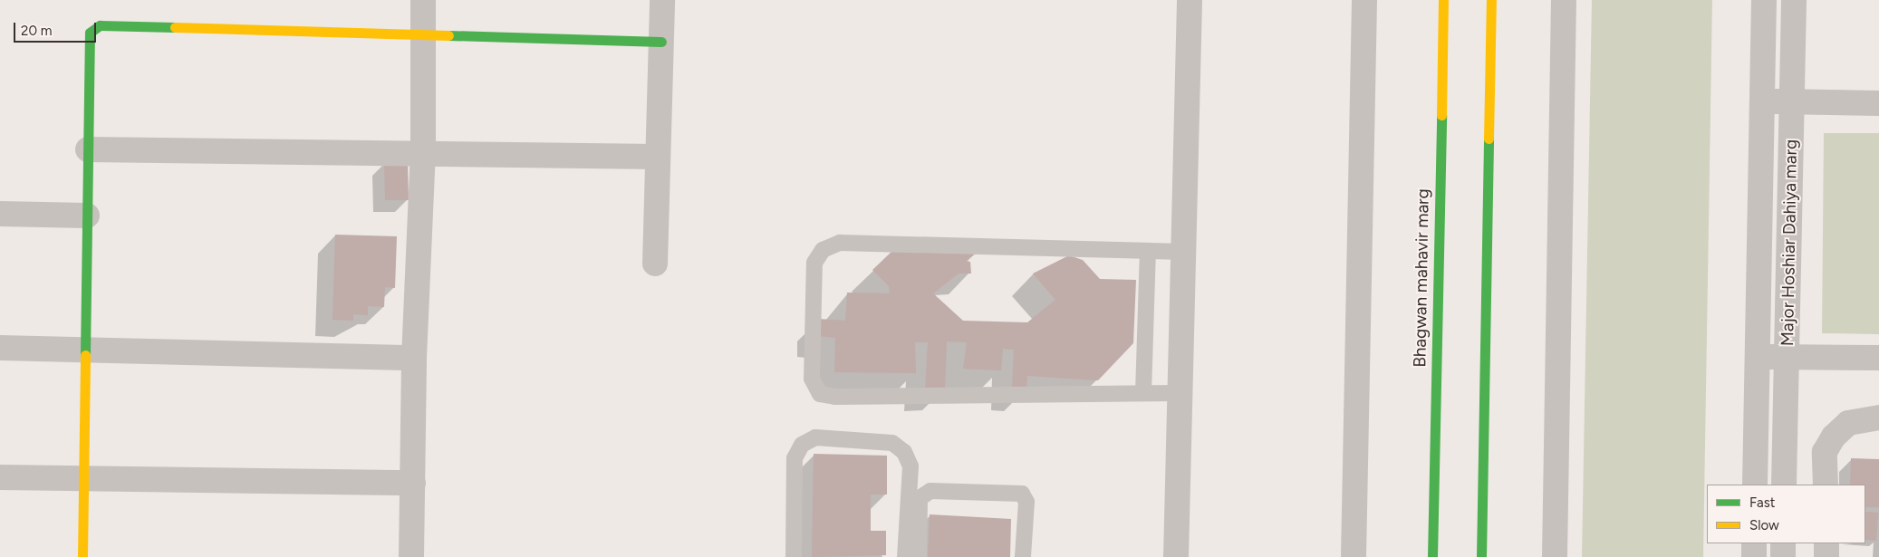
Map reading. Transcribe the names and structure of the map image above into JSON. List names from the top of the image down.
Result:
{
  "streets": {
    "main road": ["Bhagwan mahavir marg"],
    "street": ["Major Hoshiar Dahiya marg"]
  },
  "legend": ["Fast", "Slow"],
  "scale_bar": "20 m"
}
